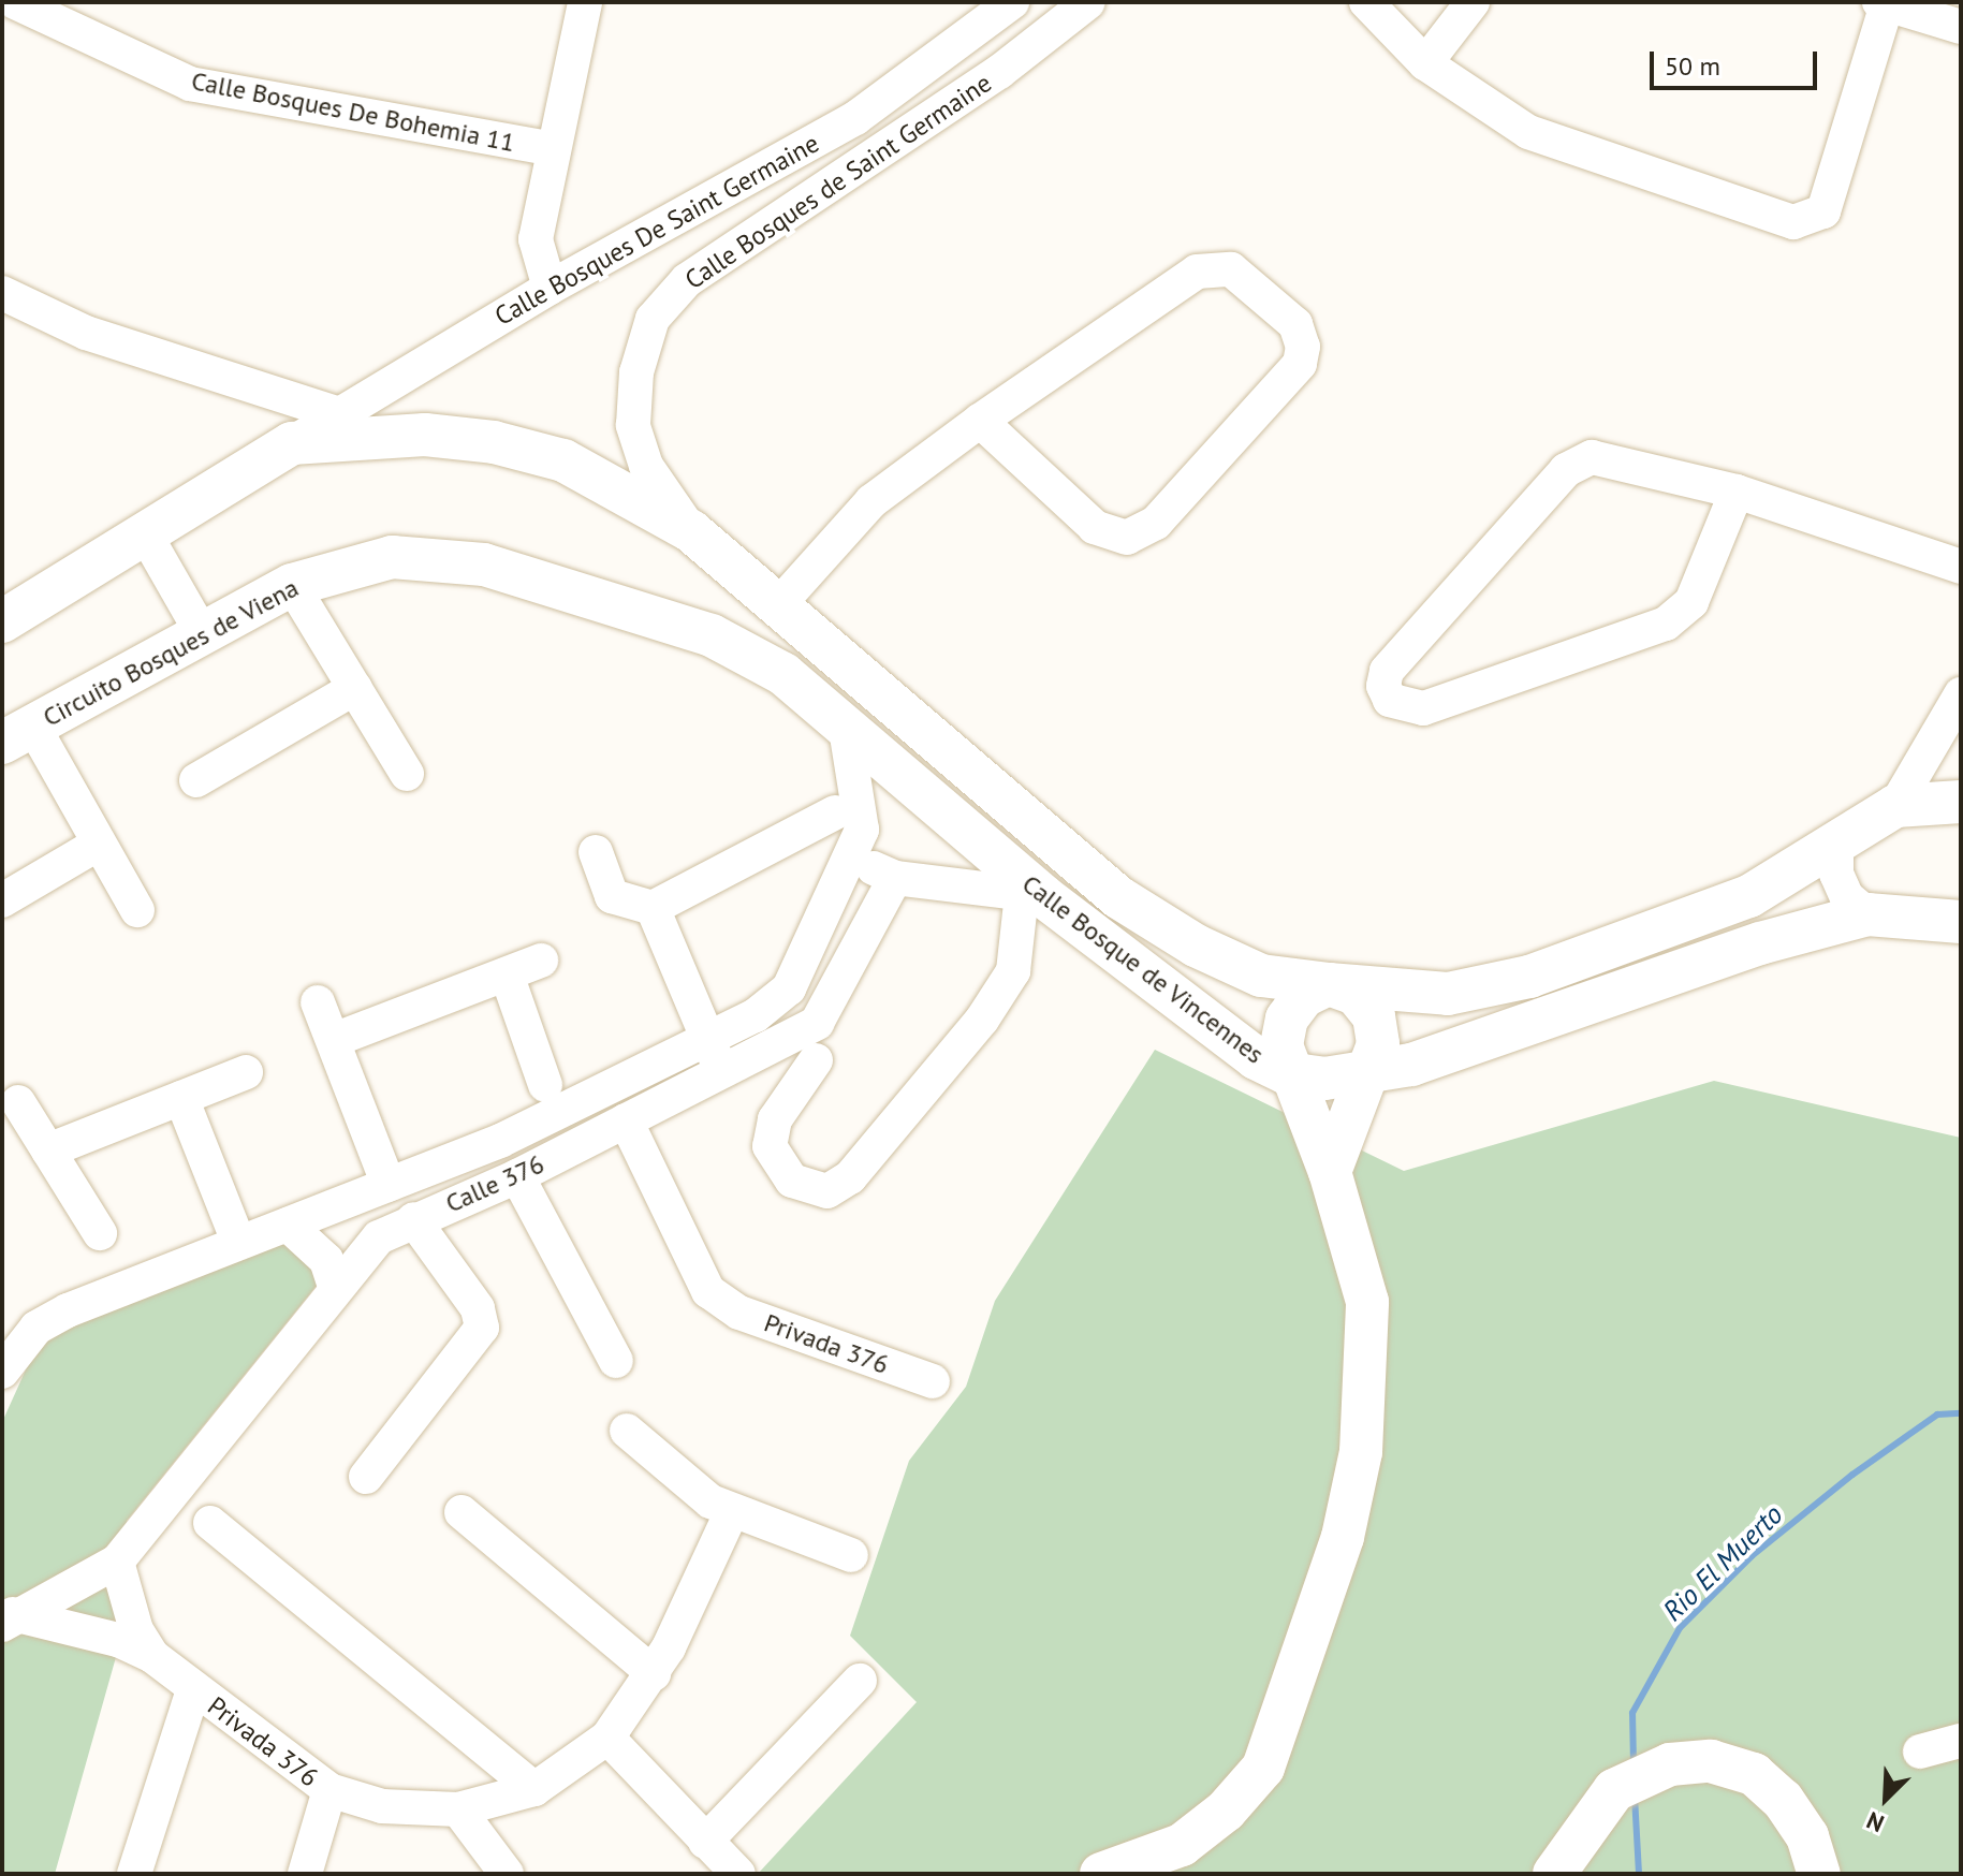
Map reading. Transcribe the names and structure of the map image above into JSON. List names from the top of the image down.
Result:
{
  "streets": {
    "main road": ["Circuito Bosques de Viena", "Calle Bosque de Vincennes"],
    "street": [
      "Calle Bosques De Bohemia 11",
      "Calle Bosques de Saint Germaine",
      "Calle Bosques De Saint Germaine",
      "Calle 376",
      "Privada 376"
    ]
  },
  "crossings": [
    ["Calle Bosques de Saint Germaine", "Calle Bosque de Vincennes"],
    ["Calle Bosques De Saint Germaine", "Calle Bosque de Vincennes"],
    ["Circuito Bosques de Viena", "Calle Bosque de Vincennes"],
    ["Calle Bosque de Vincennes", "Calle 376"],
    ["Calle 376", "Privada 376"]
  ],
  "water": ["Rio El Muerto"],
  "scale_bar": "50 m",
  "north": "bottom left"
}
